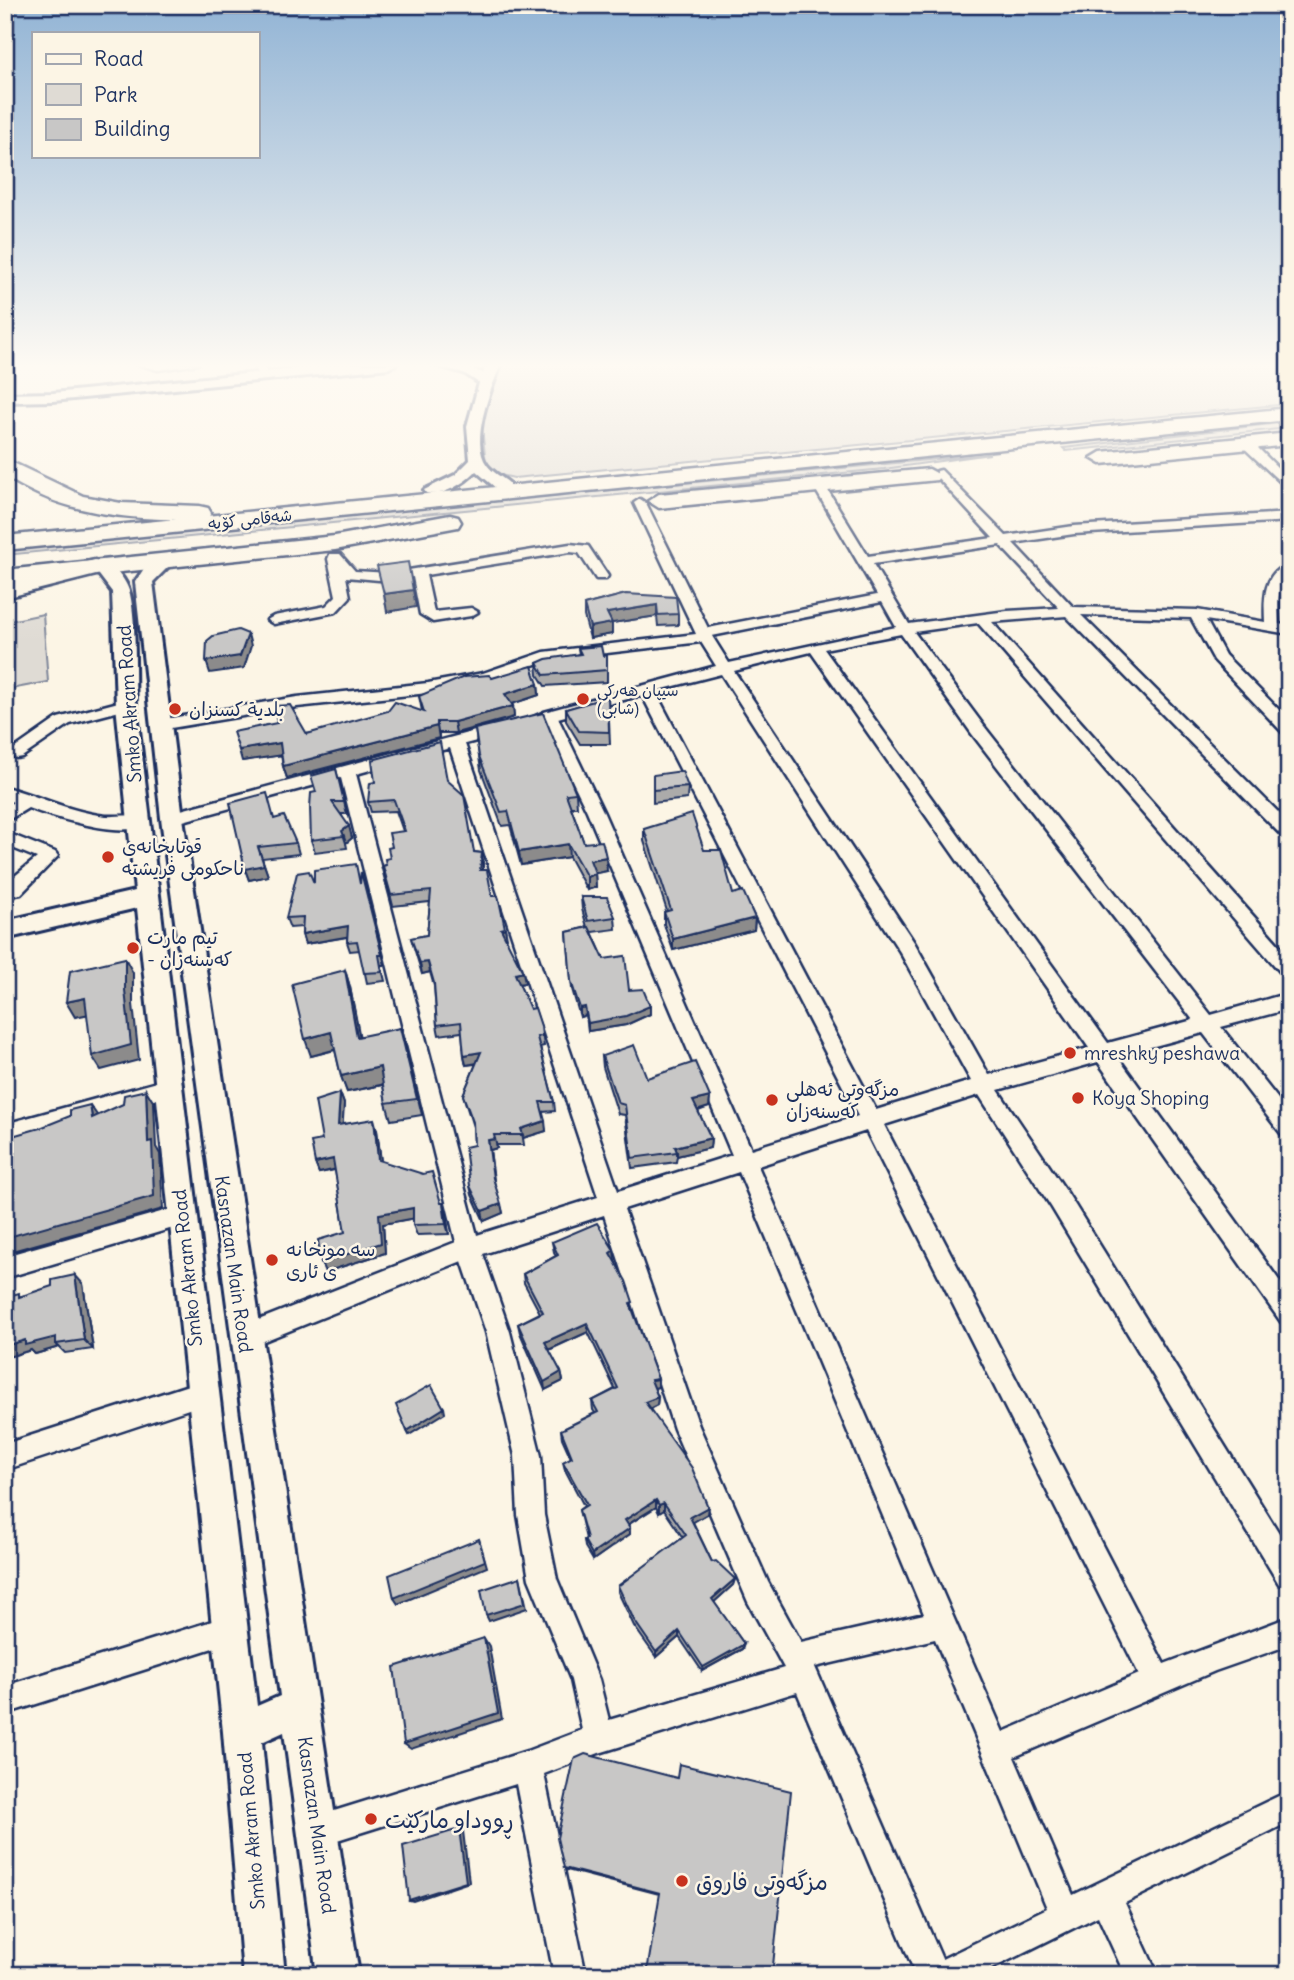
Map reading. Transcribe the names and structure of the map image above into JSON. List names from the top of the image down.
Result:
{
  "streets": {
    "highway": ["شەقامی کۆیە"],
    "street": ["Smko Akram Road", "Kasnazan Main Road"]
  },
  "places": [
    "سیپان هەرکی (شابی)",
    "بلدية كسنزان",
    "قوتابخانەی ناحکومی فریشتە",
    "تیم مارت - کەسنەزان",
    "mreshky peshawa",
    "Koya Shoping",
    "مزگەوتی ئەهلی کەسنەزان",
    "سه مونخانه ی ئاری",
    "ڕووداو ماركێت",
    "مزگەوتی فاروق"
  ],
  "legend": ["Road", "Park", "Building"]
}
